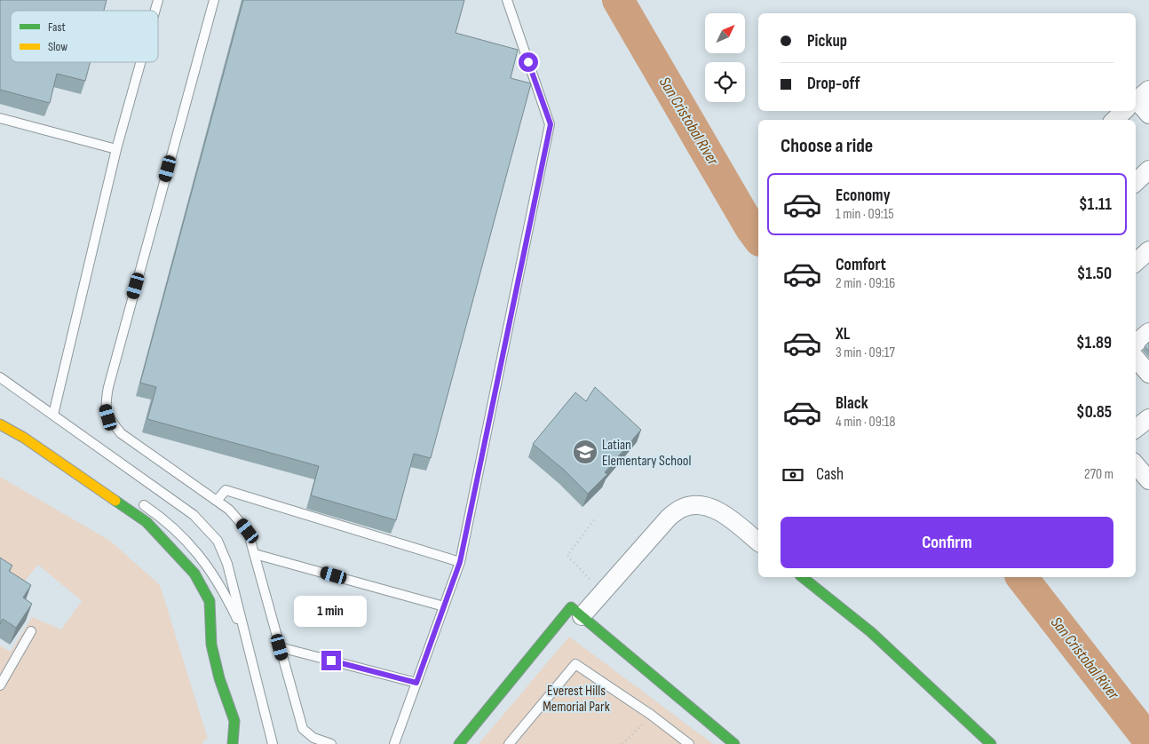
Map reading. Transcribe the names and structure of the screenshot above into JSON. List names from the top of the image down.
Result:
{
  "water": ["San Cristobal River"],
  "parks": ["Everest Hills Memorial Park"],
  "places": {
    "school or university": ["Latian Elementary School"]
  },
  "legend": ["Fast", "Slow"],
  "north": "top right",
  "page": {
    "banner": ["Pickup", "Drop-off"],
    "heading": "Choose a ride",
    "list": [
      {
        "name": "Economy",
        "note": "1 min · 09:15",
        "value": "$1.11"
      },
      {
        "name": "Comfort",
        "note": "2 min · 09:16",
        "value": "$1.50"
      },
      {
        "name": "XL",
        "note": "3 min · 09:17",
        "value": "$1.89"
      },
      {
        "name": "Black",
        "note": "4 min · 09:18",
        "value": "$0.85"
      }
    ],
    "pay": ["Cash", "270 m"],
    "buttons": "Confirm",
    "bubble": "1 min"
  }
}
